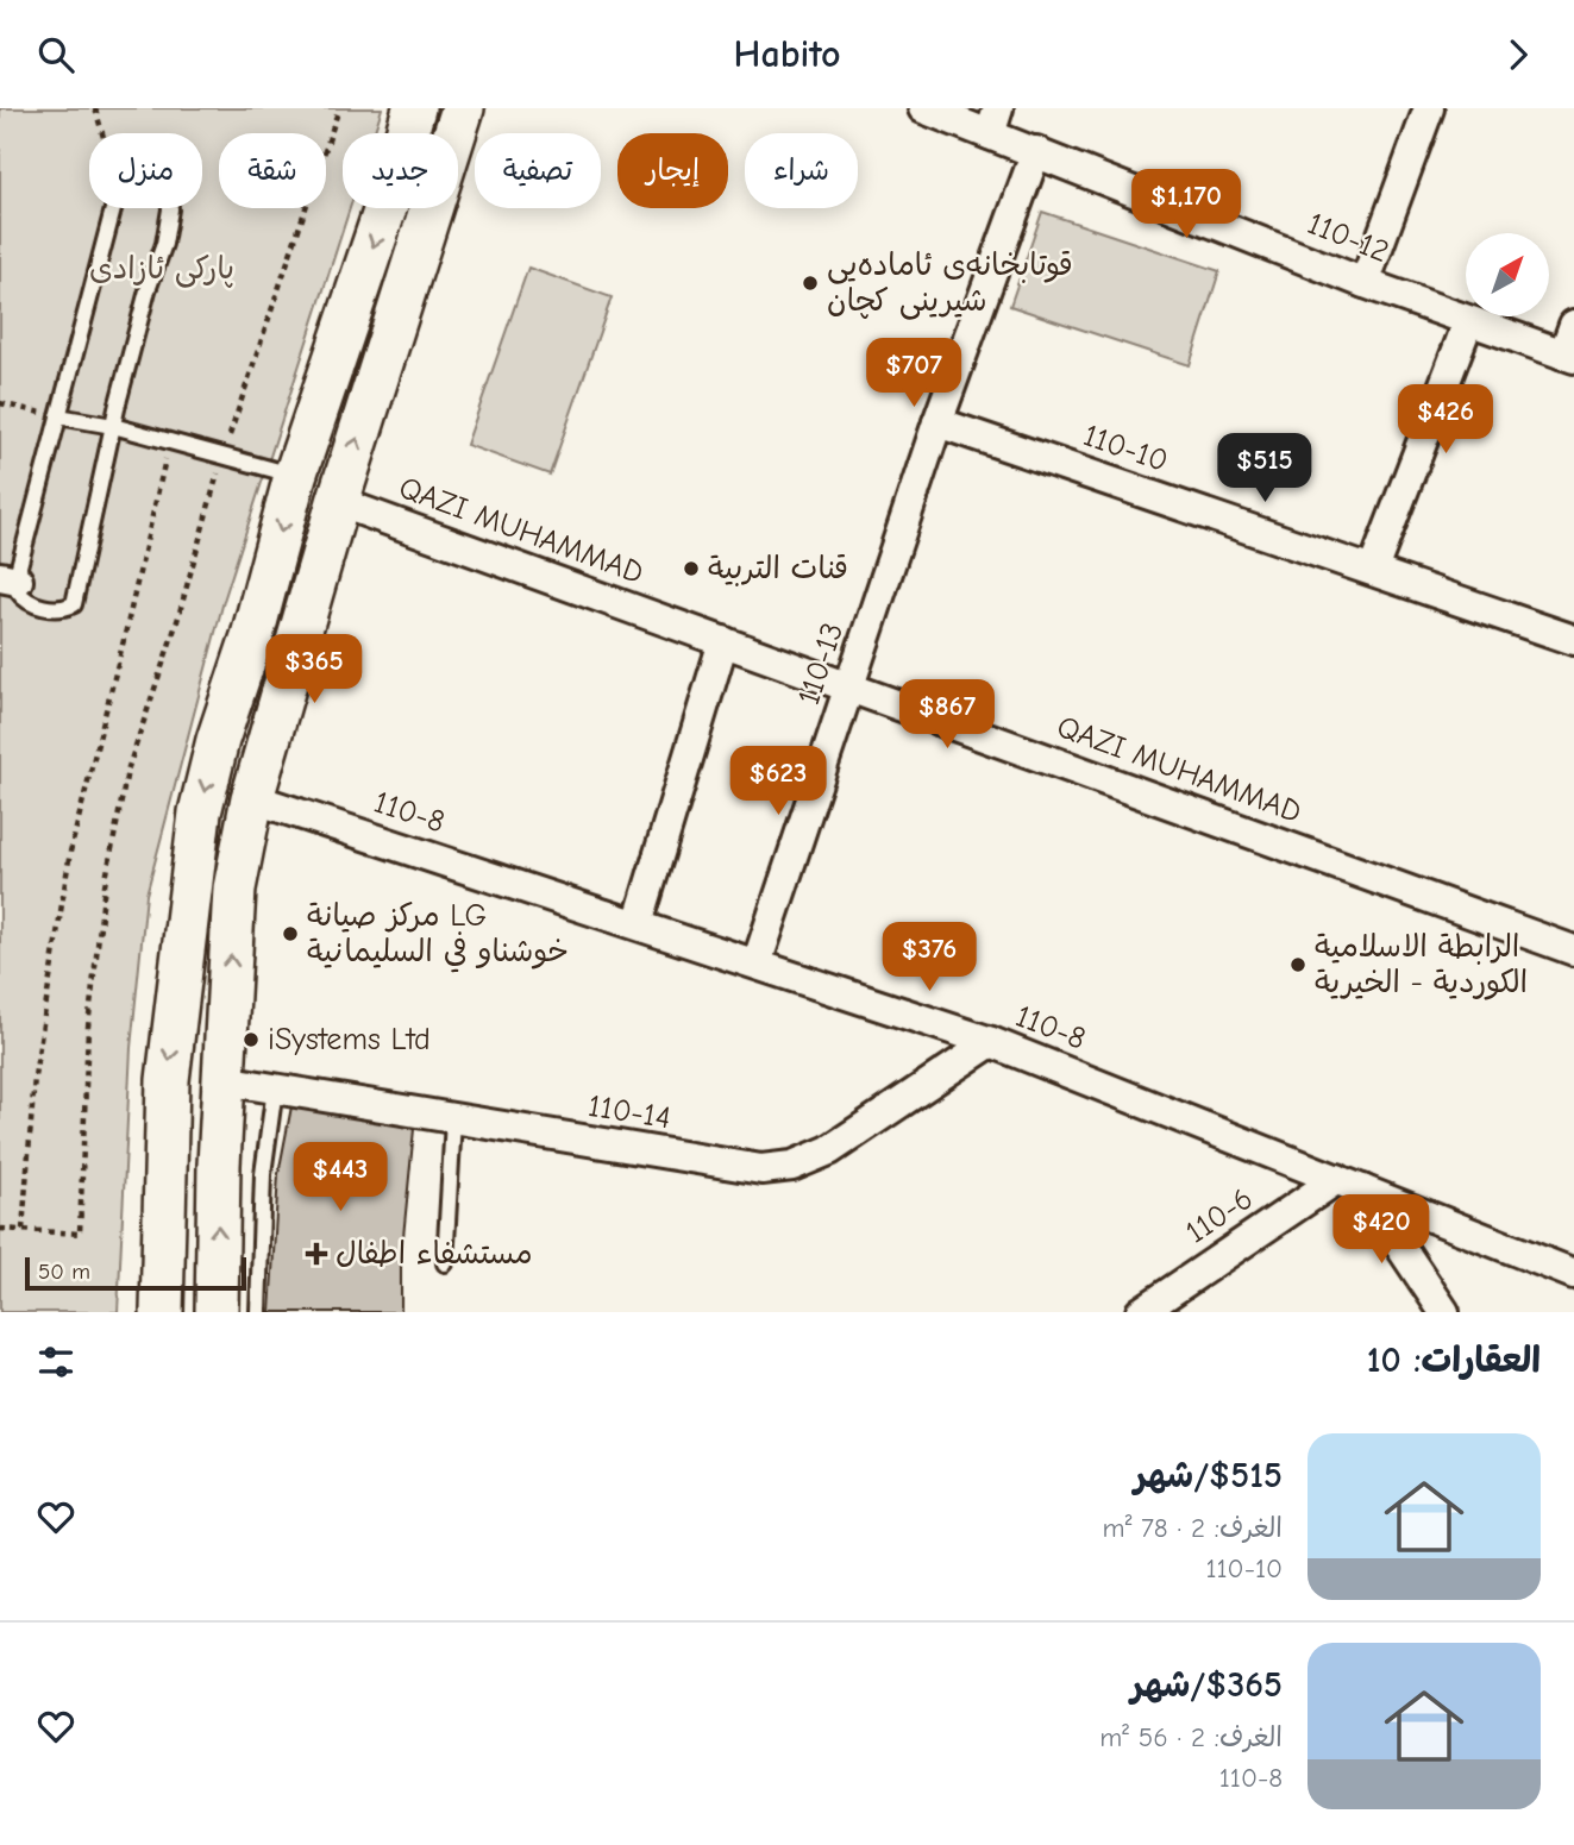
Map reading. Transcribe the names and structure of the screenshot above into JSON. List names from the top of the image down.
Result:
{
  "streets": {
    "street": [
      "110-12",
      "110-10",
      "QAZI MUHAMMAD",
      "110-13",
      "110-8",
      "110-14",
      "110-6"
    ]
  },
  "crossings": [
    ["110-12", "110-13"],
    ["110-10", "110-13"],
    ["QAZI MUHAMMAD", "110-13"],
    ["110-13", "110-8"],
    ["110-8", "110-14"],
    ["110-8", "110-6"]
  ],
  "parks": ["پارکی ئازادی"],
  "places": {
    "other": [
      "قوتابخانەی ئامادەیی شیرینی کچان",
      "قنات التربیة",
      "مركز صيانة LG خوشناو في السليمانية",
      "الرابطة الاسلامية الكوردية - الخيرية",
      "iSystems Ltd"
    ],
    "health": ["مستشفاء اطفال"]
  },
  "scale_bar": "50 m",
  "north": "top right",
  "page": {
    "header": "Habito",
    "chip": [
      "شراء",
      "إيجار",
      "تصفية",
      "جديد",
      "شقة",
      "منزل"
    ],
    "price": [
      "$1,170",
      "$707",
      "$426",
      "$515",
      "$365",
      "$867",
      "$623",
      "$376",
      "$443",
      "$420"
    ],
    "scale": "50 m",
    "heading": "العقارات: 10",
    "list": [
      {
        "name": "$515/شهر",
        "note": "الغرف: 2 · 78 m² · 110-10"
      },
      {
        "name": "$365/شهر",
        "note": "الغرف: 2 · 56 m² · 110-8"
      }
    ]
  }
}
